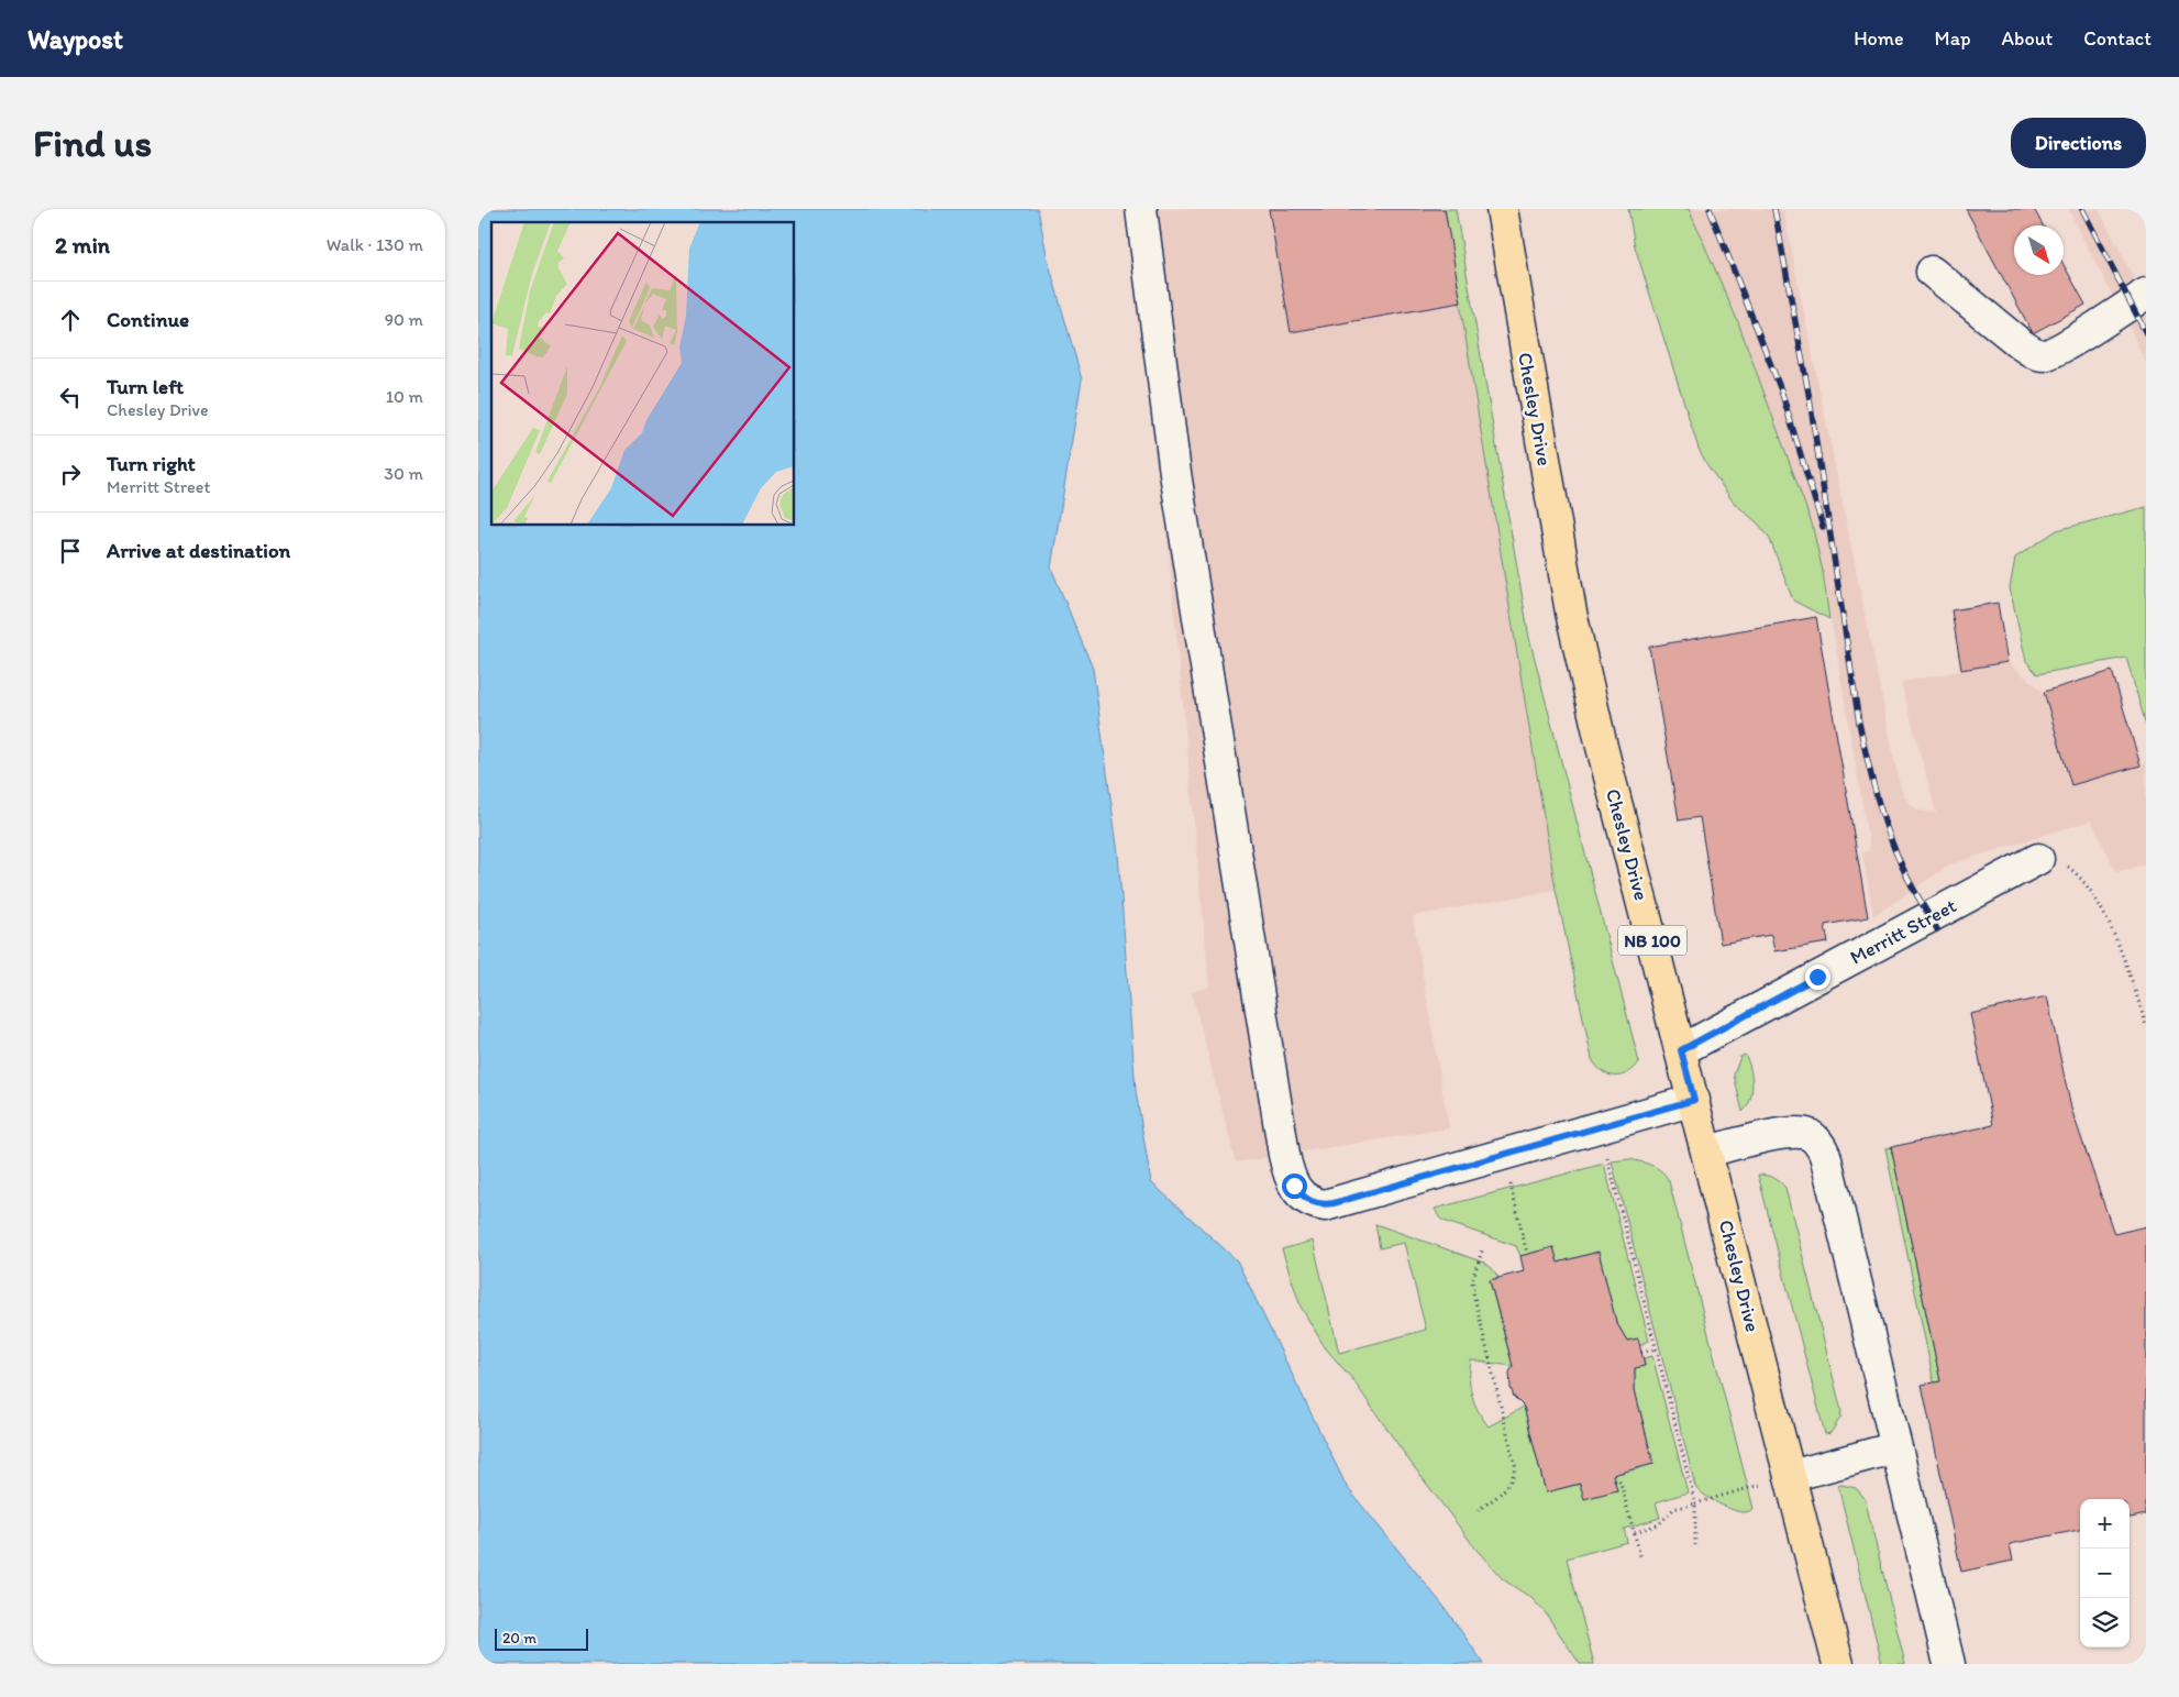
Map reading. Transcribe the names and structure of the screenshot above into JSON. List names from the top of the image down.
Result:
{
  "streets": {
    "main road": ["Chesley Drive", "NB 100"],
    "lane": ["Merritt Street"]
  },
  "crossings": [
    ["Chesley Drive", "Merritt Street"]
  ],
  "scale_bar": "20 m",
  "north": "bottom right",
  "page": {
    "header": "Waypost",
    "nav": [
      "Home",
      "Map",
      "About",
      "Contact"
    ],
    "buttons": "Directions",
    "title": "Find us",
    "heading": ["2 min", "Walk · 130 m"],
    "list": [
      ["Continue", "90 m"],
      ["Turn left", "Chesley Drive", "10 m"],
      ["Turn right", "Merritt Street", "30 m"],
      "Arrive at destination"
    ],
    "map_buttons": ["+", "−"],
    "scale": "20 m"
  }
}
